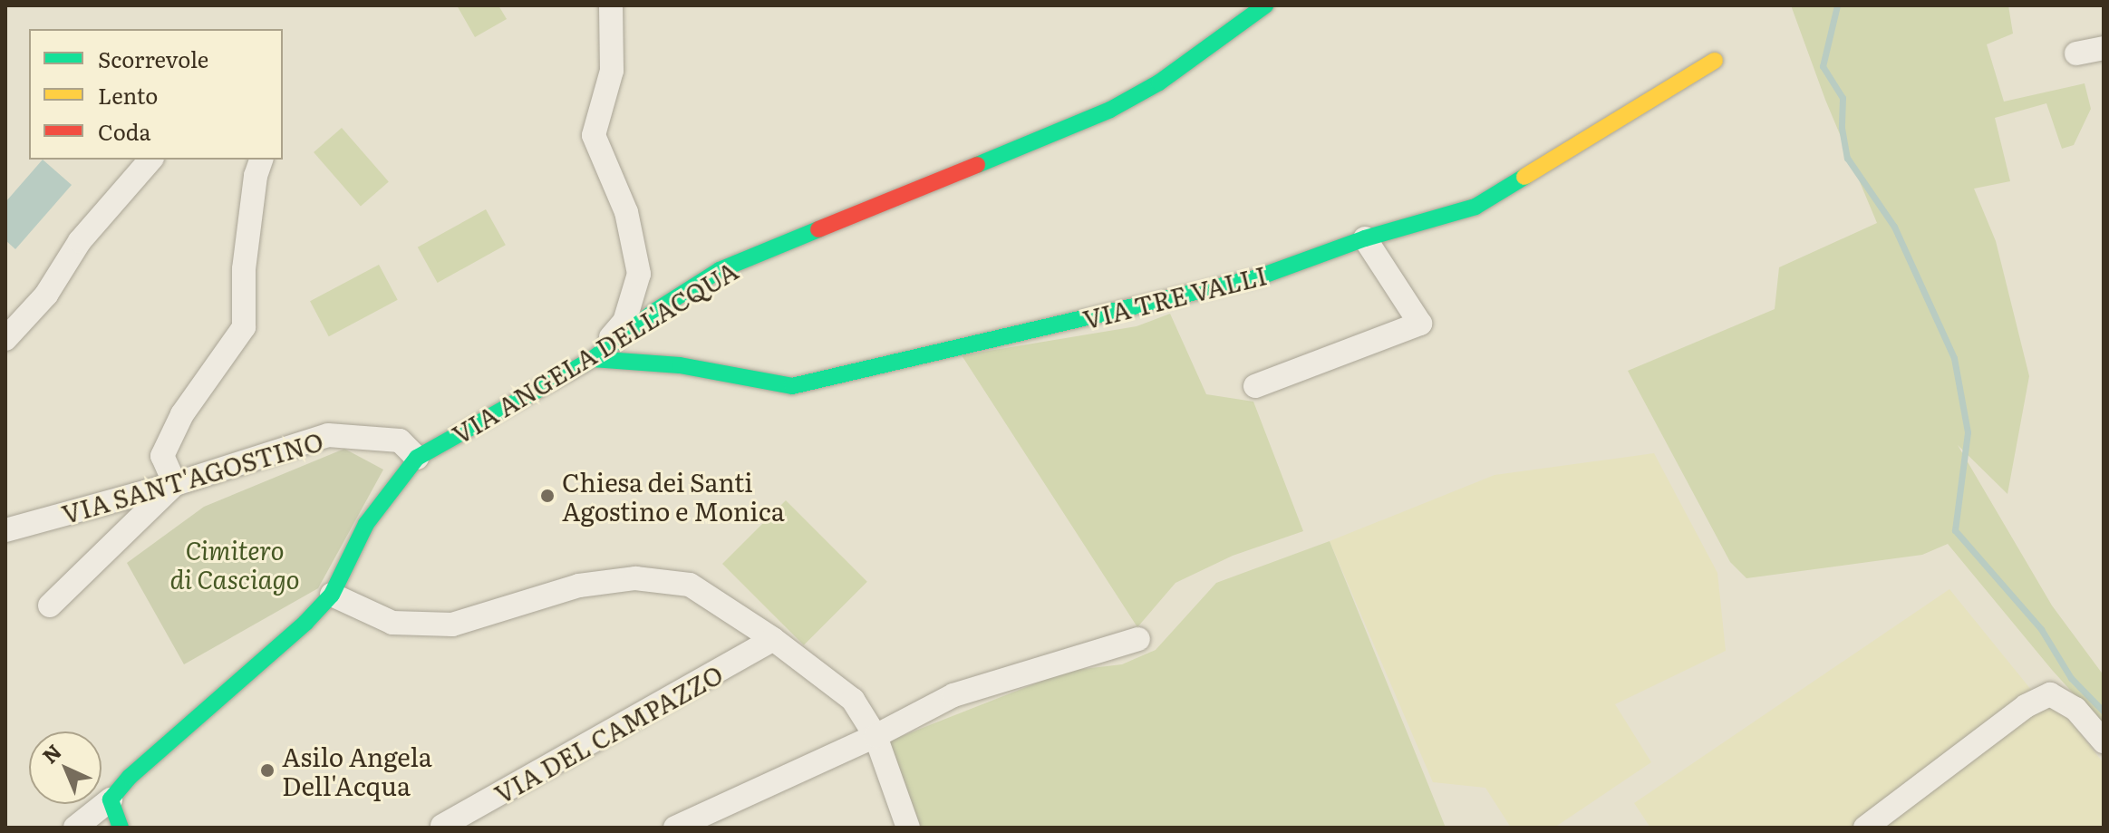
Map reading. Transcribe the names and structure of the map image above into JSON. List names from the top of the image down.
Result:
{
  "streets": {
    "street": [
      "VIA TRE VALLI",
      "VIA ANGELA DELL'ACQUA",
      "VIA SANT'AGOSTINO",
      "VIA DEL CAMPAZZO"
    ]
  },
  "crossings": [
    ["VIA TRE VALLI", "VIA ANGELA DELL'ACQUA"],
    ["VIA ANGELA DELL'ACQUA", "VIA SANT'AGOSTINO"]
  ],
  "parks": ["Cimitero di Casciago"],
  "places": ["Chiesa dei Santi Agostino e Monica", "Asilo Angela Dell'Acqua"],
  "legend": ["Scorrevole", "Lento", "Coda"],
  "north": "top left"
}
